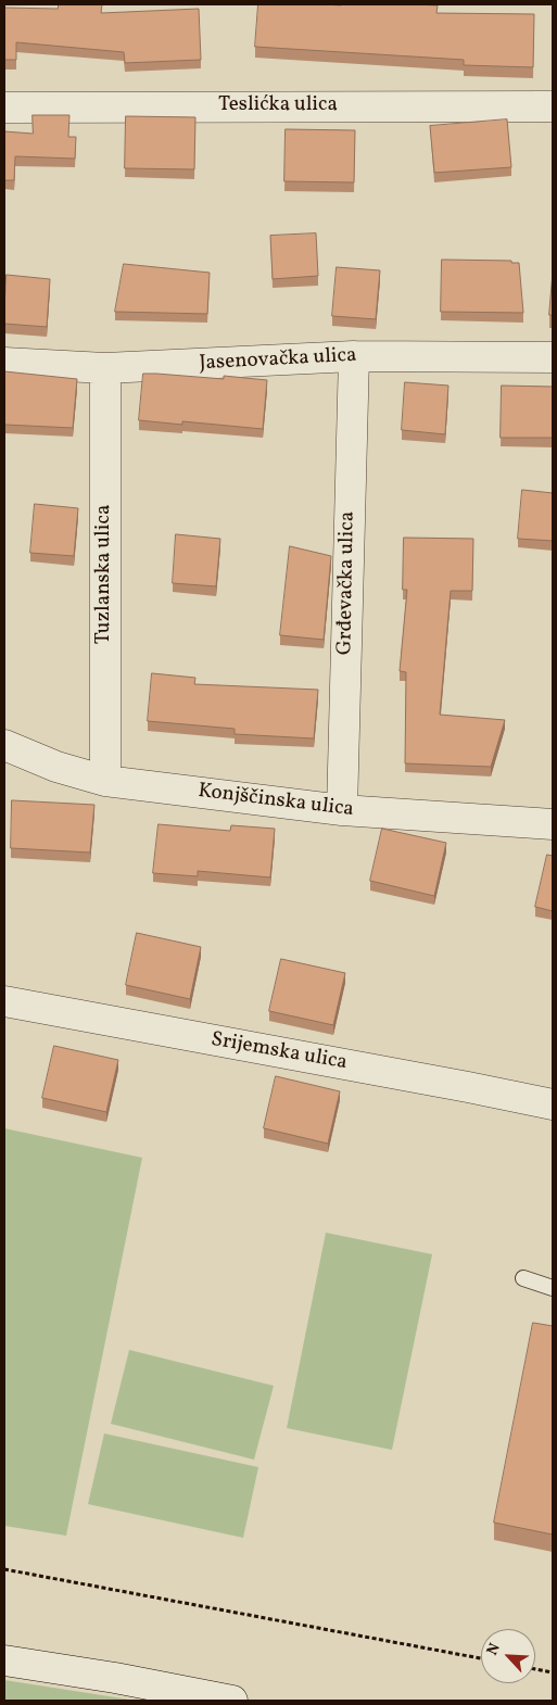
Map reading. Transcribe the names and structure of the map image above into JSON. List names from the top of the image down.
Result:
{
  "streets": {
    "street": [
      "Teslićka ulica",
      "Jasenovačka ulica",
      "Tuzlanska ulica",
      "Grđevačka ulica",
      "Konjščinska ulica",
      "Srijemska ulica"
    ]
  },
  "crossings": [
    ["Jasenovačka ulica", "Tuzlanska ulica"],
    ["Jasenovačka ulica", "Grđevačka ulica"],
    ["Tuzlanska ulica", "Konjščinska ulica"],
    ["Grđevačka ulica", "Konjščinska ulica"]
  ],
  "north": "top left"
}
